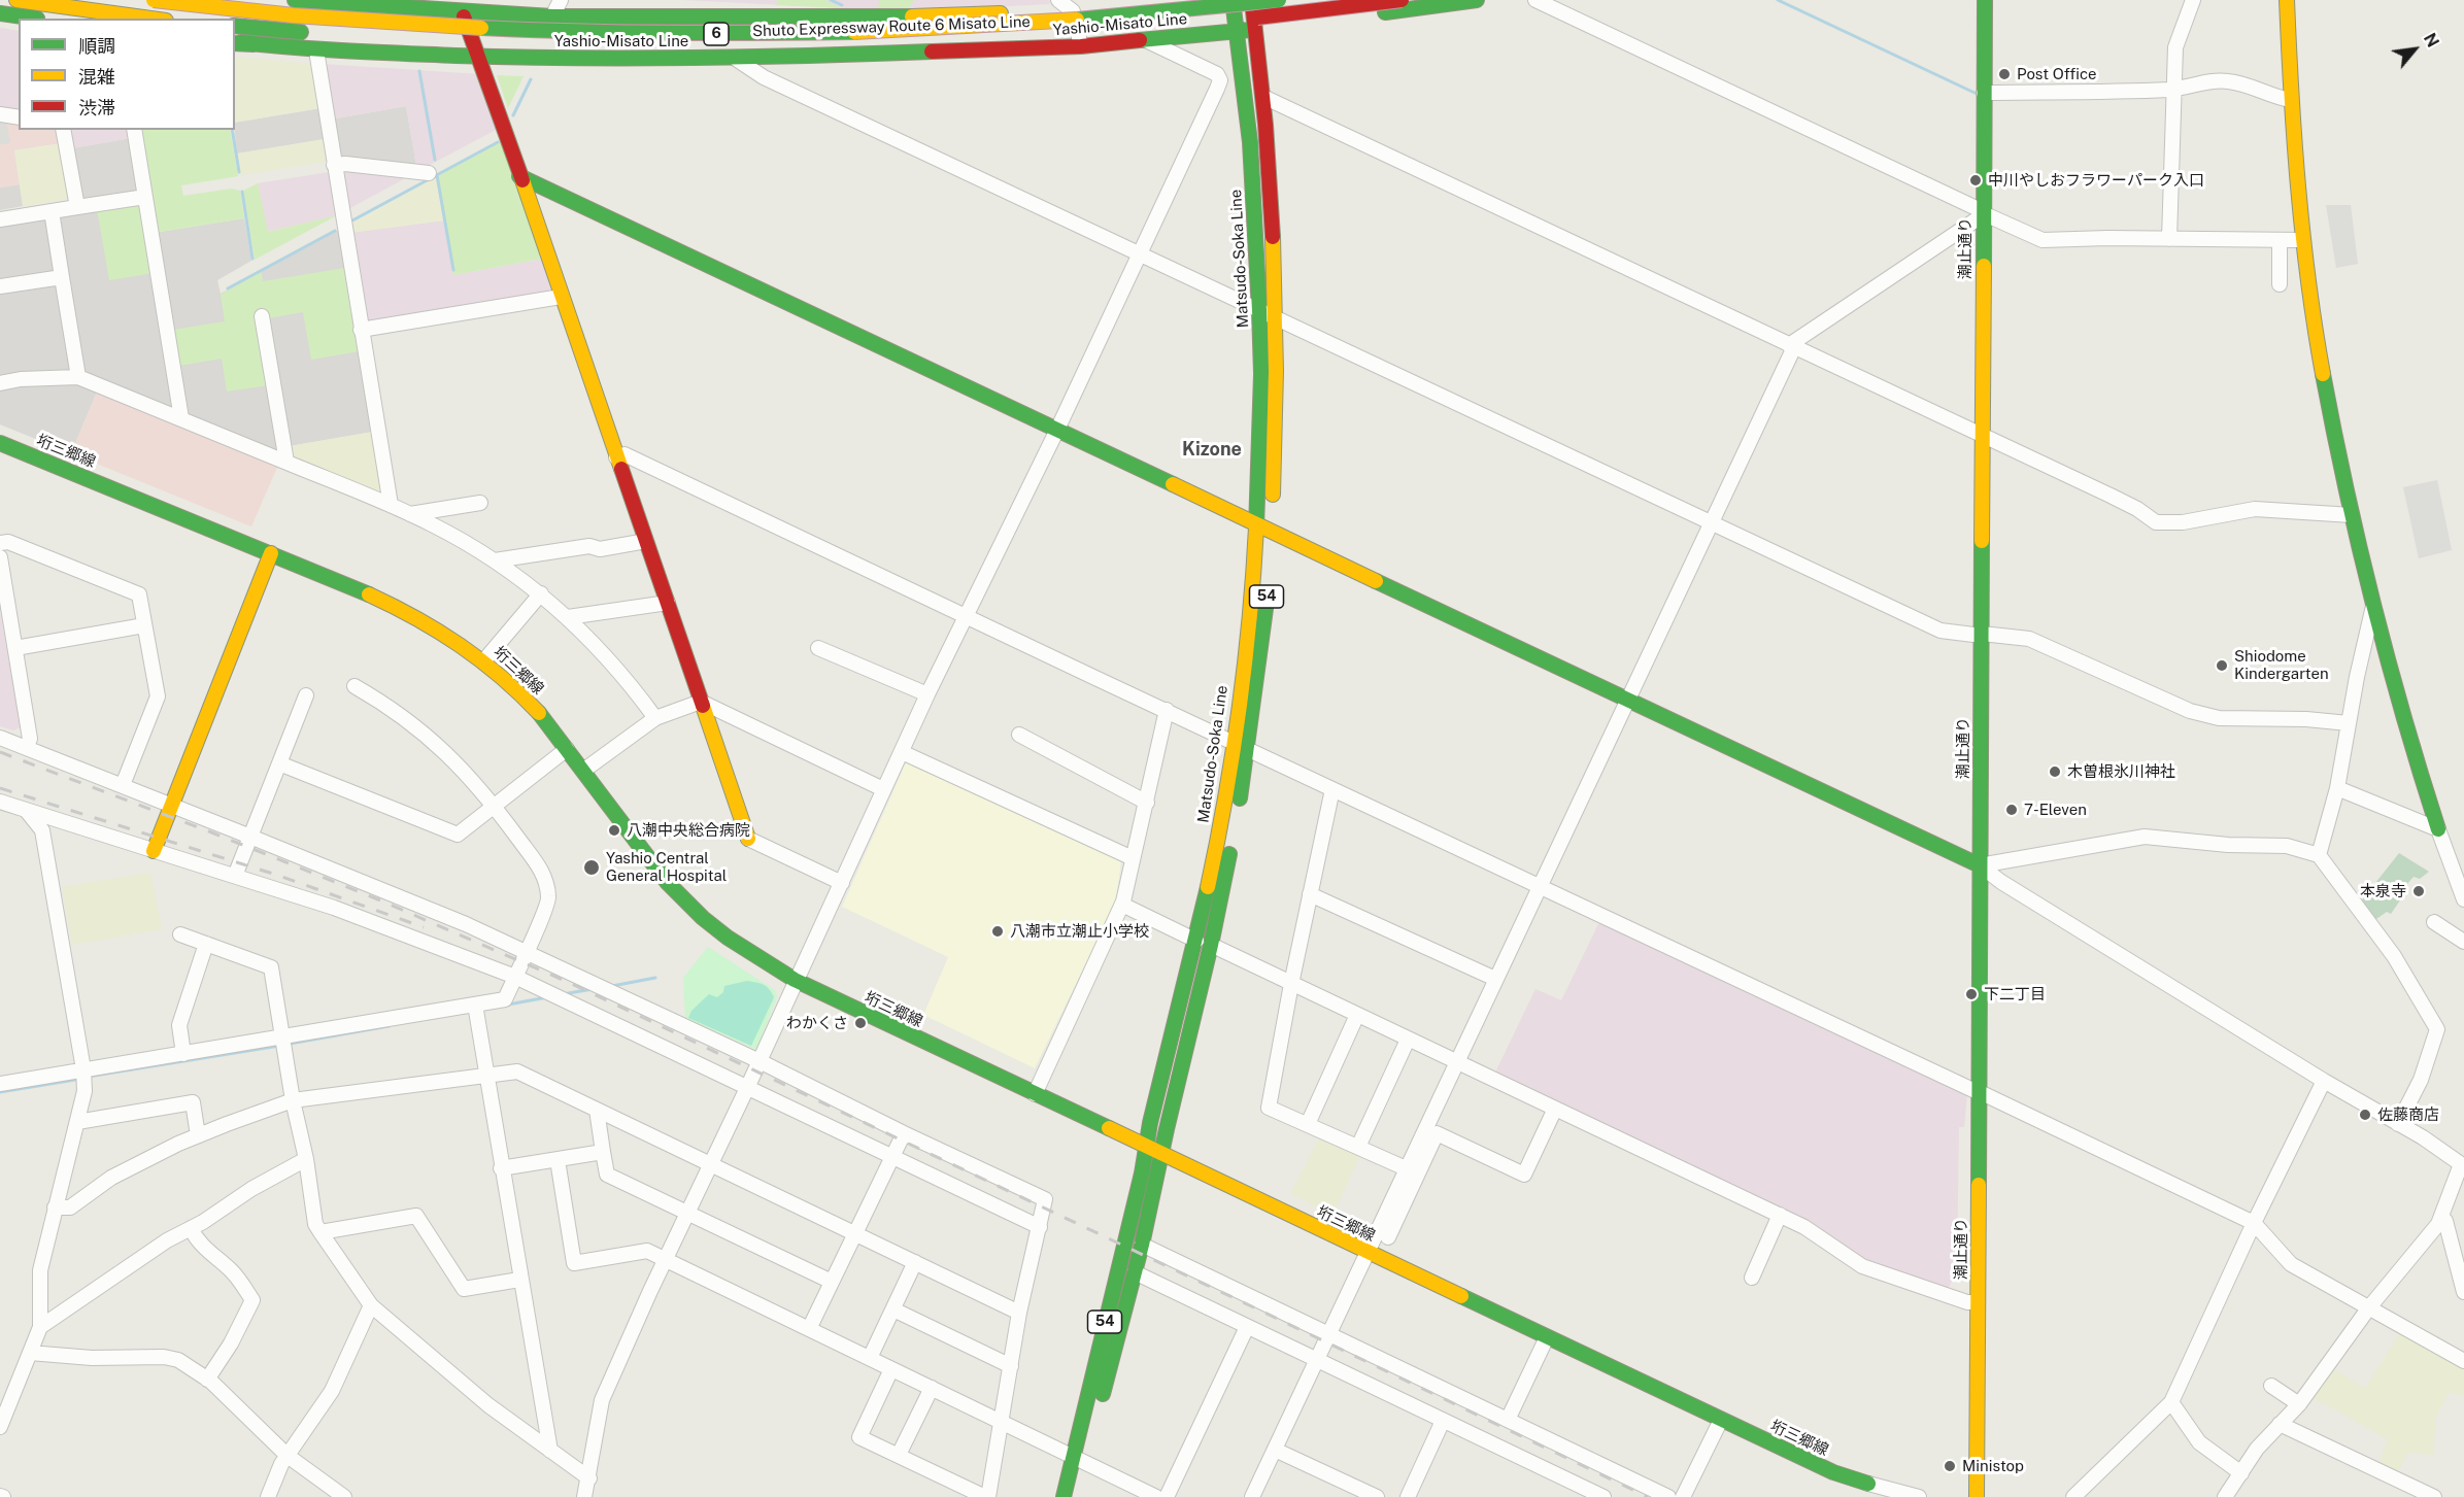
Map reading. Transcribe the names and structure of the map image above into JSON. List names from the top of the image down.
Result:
{
  "streets": {
    "main road": [
      "Yashio-Misato Line",
      "Shuto Expressway Route 6 Misato Line",
      "6",
      "潮止通り",
      "Matsudo-Soka Line",
      "垳三郷線",
      "54"
    ]
  },
  "crossings": [
    ["Yashio-Misato Line", "Shuto Expressway Route 6 Misato Line"],
    ["Yashio-Misato Line", "Matsudo-Soka Line"],
    ["Matsudo-Soka Line", "垳三郷線"]
  ],
  "districts": ["Kizone"],
  "places": [
    "Post Office",
    "中川やしおフラワーパーク入口",
    "Shiodome Kindergarten",
    "木曽根氷川神社",
    "7-Eleven",
    "八潮中央総合病院",
    "Yashio Central General Hospital",
    "本泉寺",
    "八潮市立潮止小学校",
    "下二丁目",
    "わかくさ",
    "佐藤商店",
    "Ministop"
  ],
  "legend": ["順調", "混雑", "渋滞"],
  "north": "top right"
}
